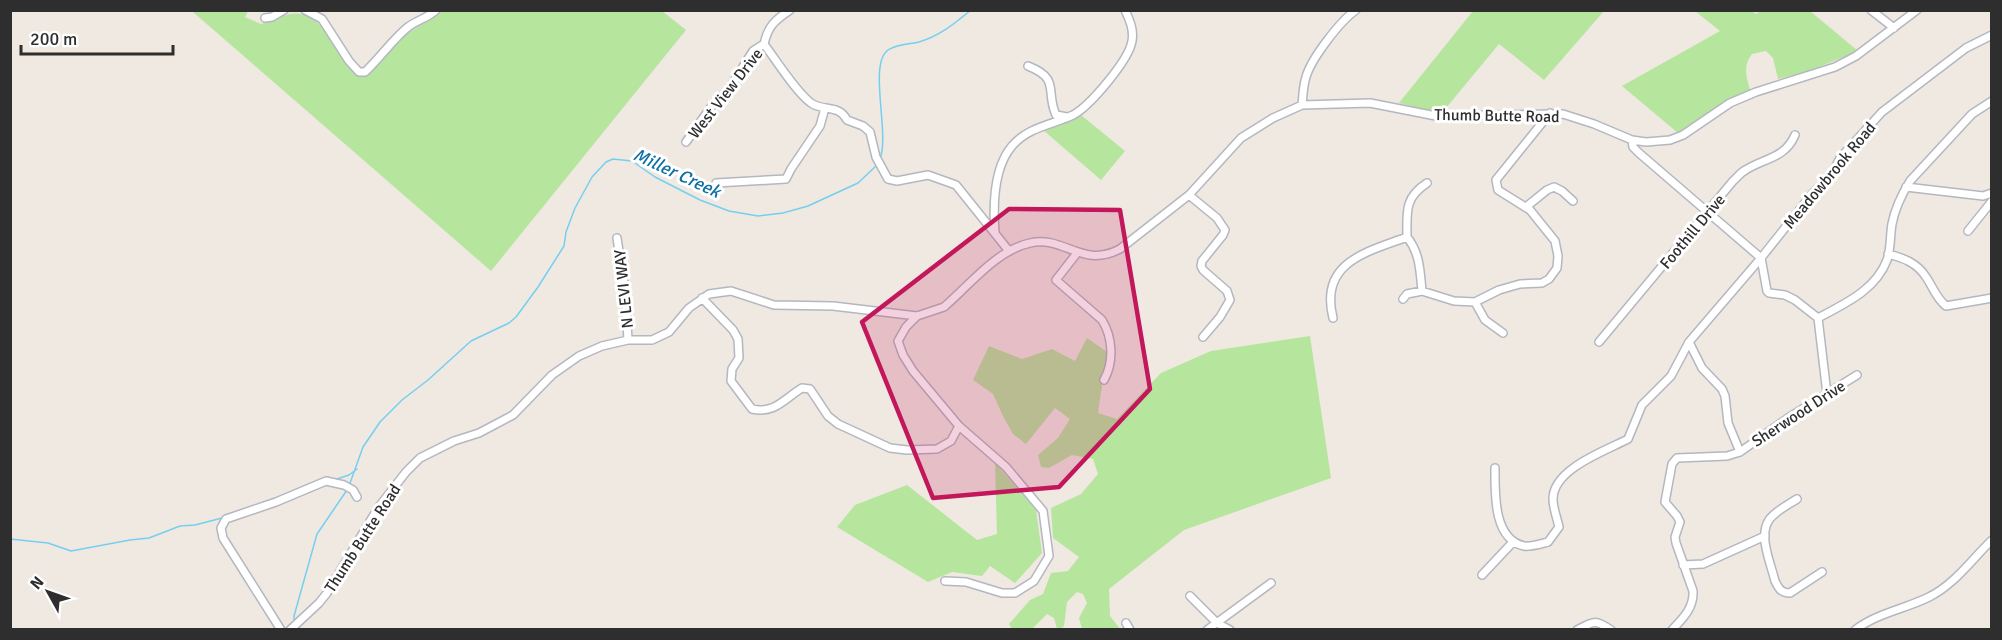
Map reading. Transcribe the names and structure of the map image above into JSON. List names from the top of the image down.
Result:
{
  "streets": {
    "street": [
      "West View Drive",
      "Thumb Butte Road",
      "Meadowbrook Road",
      "Foothill Drive",
      "N LEVI WAY",
      "Sherwood Drive"
    ]
  },
  "crossings": [
    ["Thumb Butte Road", "N LEVI WAY"]
  ],
  "water": ["Miller Creek"],
  "scale_bar": "200 m",
  "north": "top left"
}
